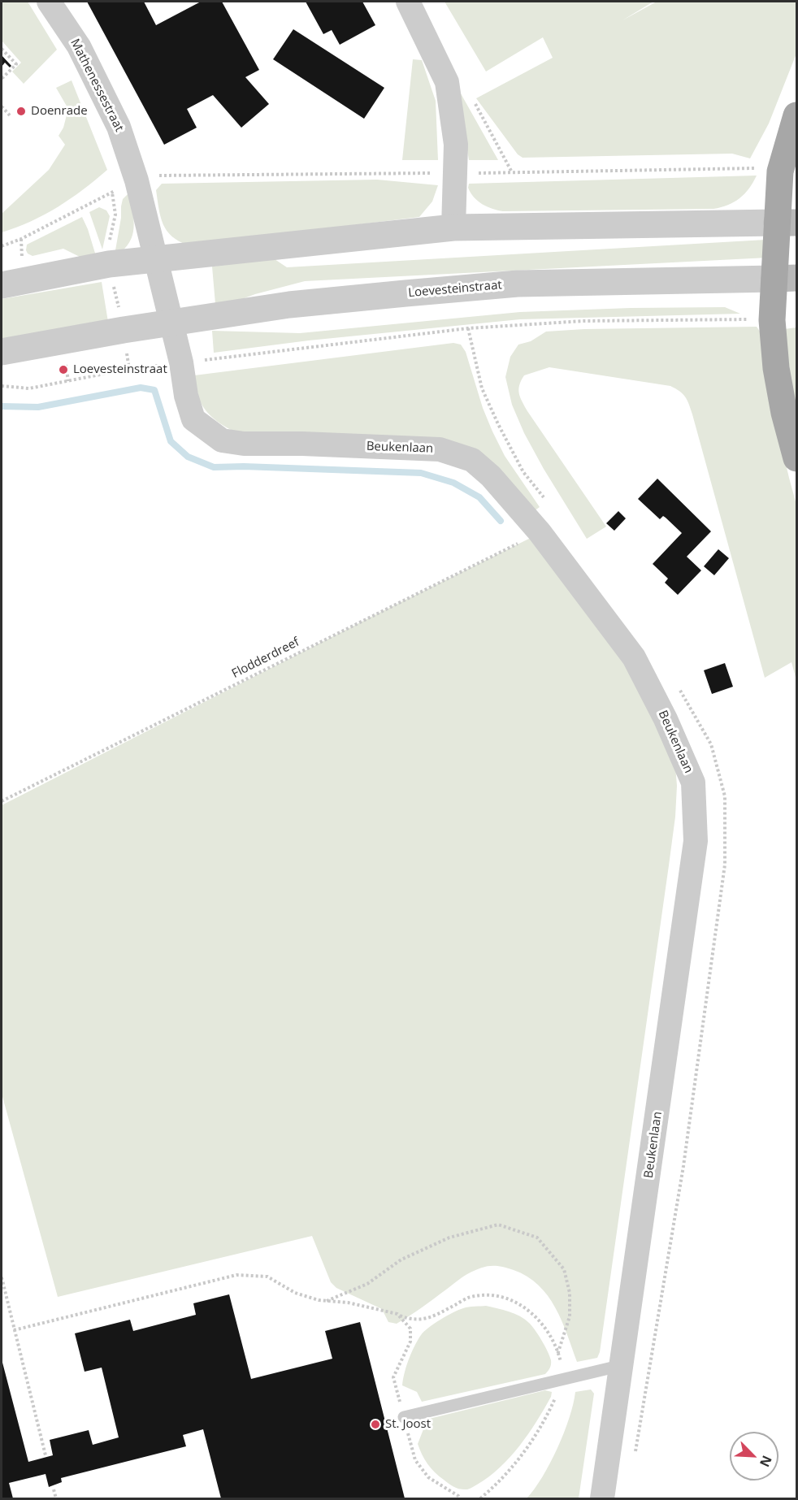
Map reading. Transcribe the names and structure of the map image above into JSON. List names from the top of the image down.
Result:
{
  "streets": {
    "street": ["Mathenessestraat", "Loevesteinstraat", "Beukenlaan"],
    "path": ["Flodderdreef"]
  },
  "crossings": [
    ["Mathenessestraat", "Loevesteinstraat"],
    ["Mathenessestraat", "Beukenlaan"],
    ["Loevesteinstraat", "Beukenlaan"],
    ["Beukenlaan", "Flodderdreef"]
  ],
  "places": ["Doenrade", "Loevesteinstraat", "St. Joost"],
  "north": "bottom right"
}
